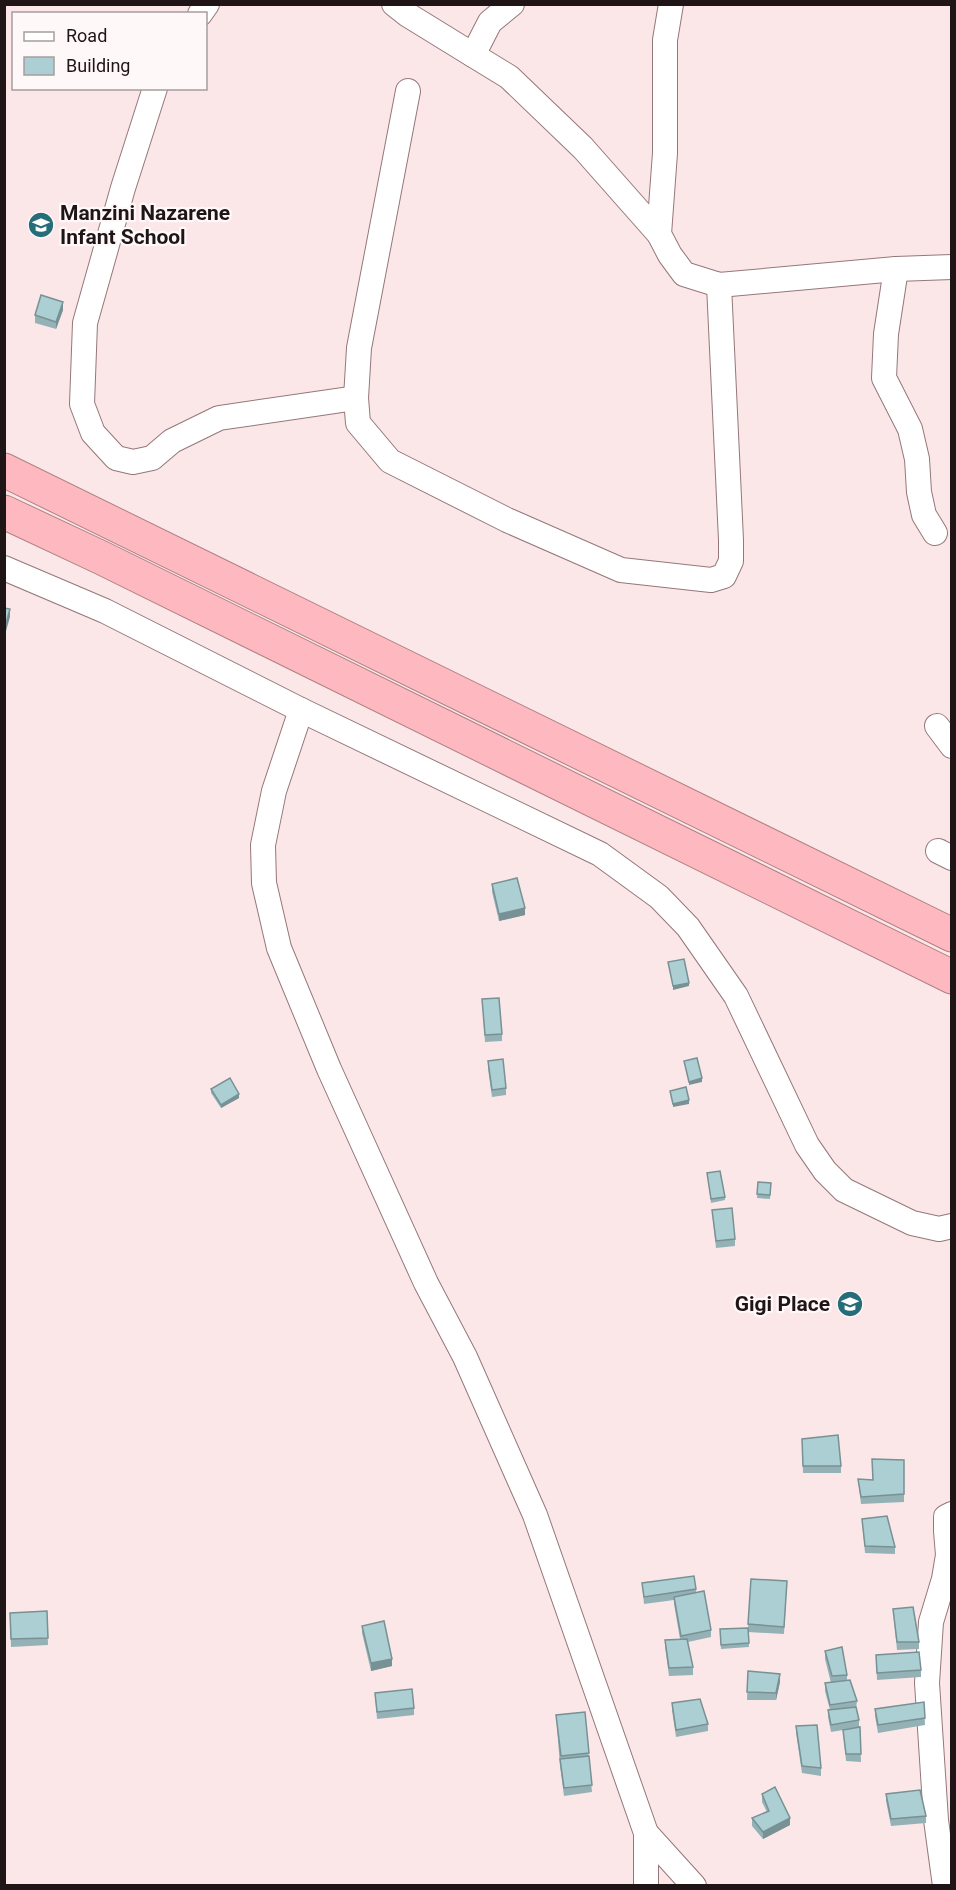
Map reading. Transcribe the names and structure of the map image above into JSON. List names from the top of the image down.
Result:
{
  "places": {
    "school or university": ["Manzini Nazarene Infant School", "Gigi Place"]
  },
  "legend": ["Road", "Building"]
}
